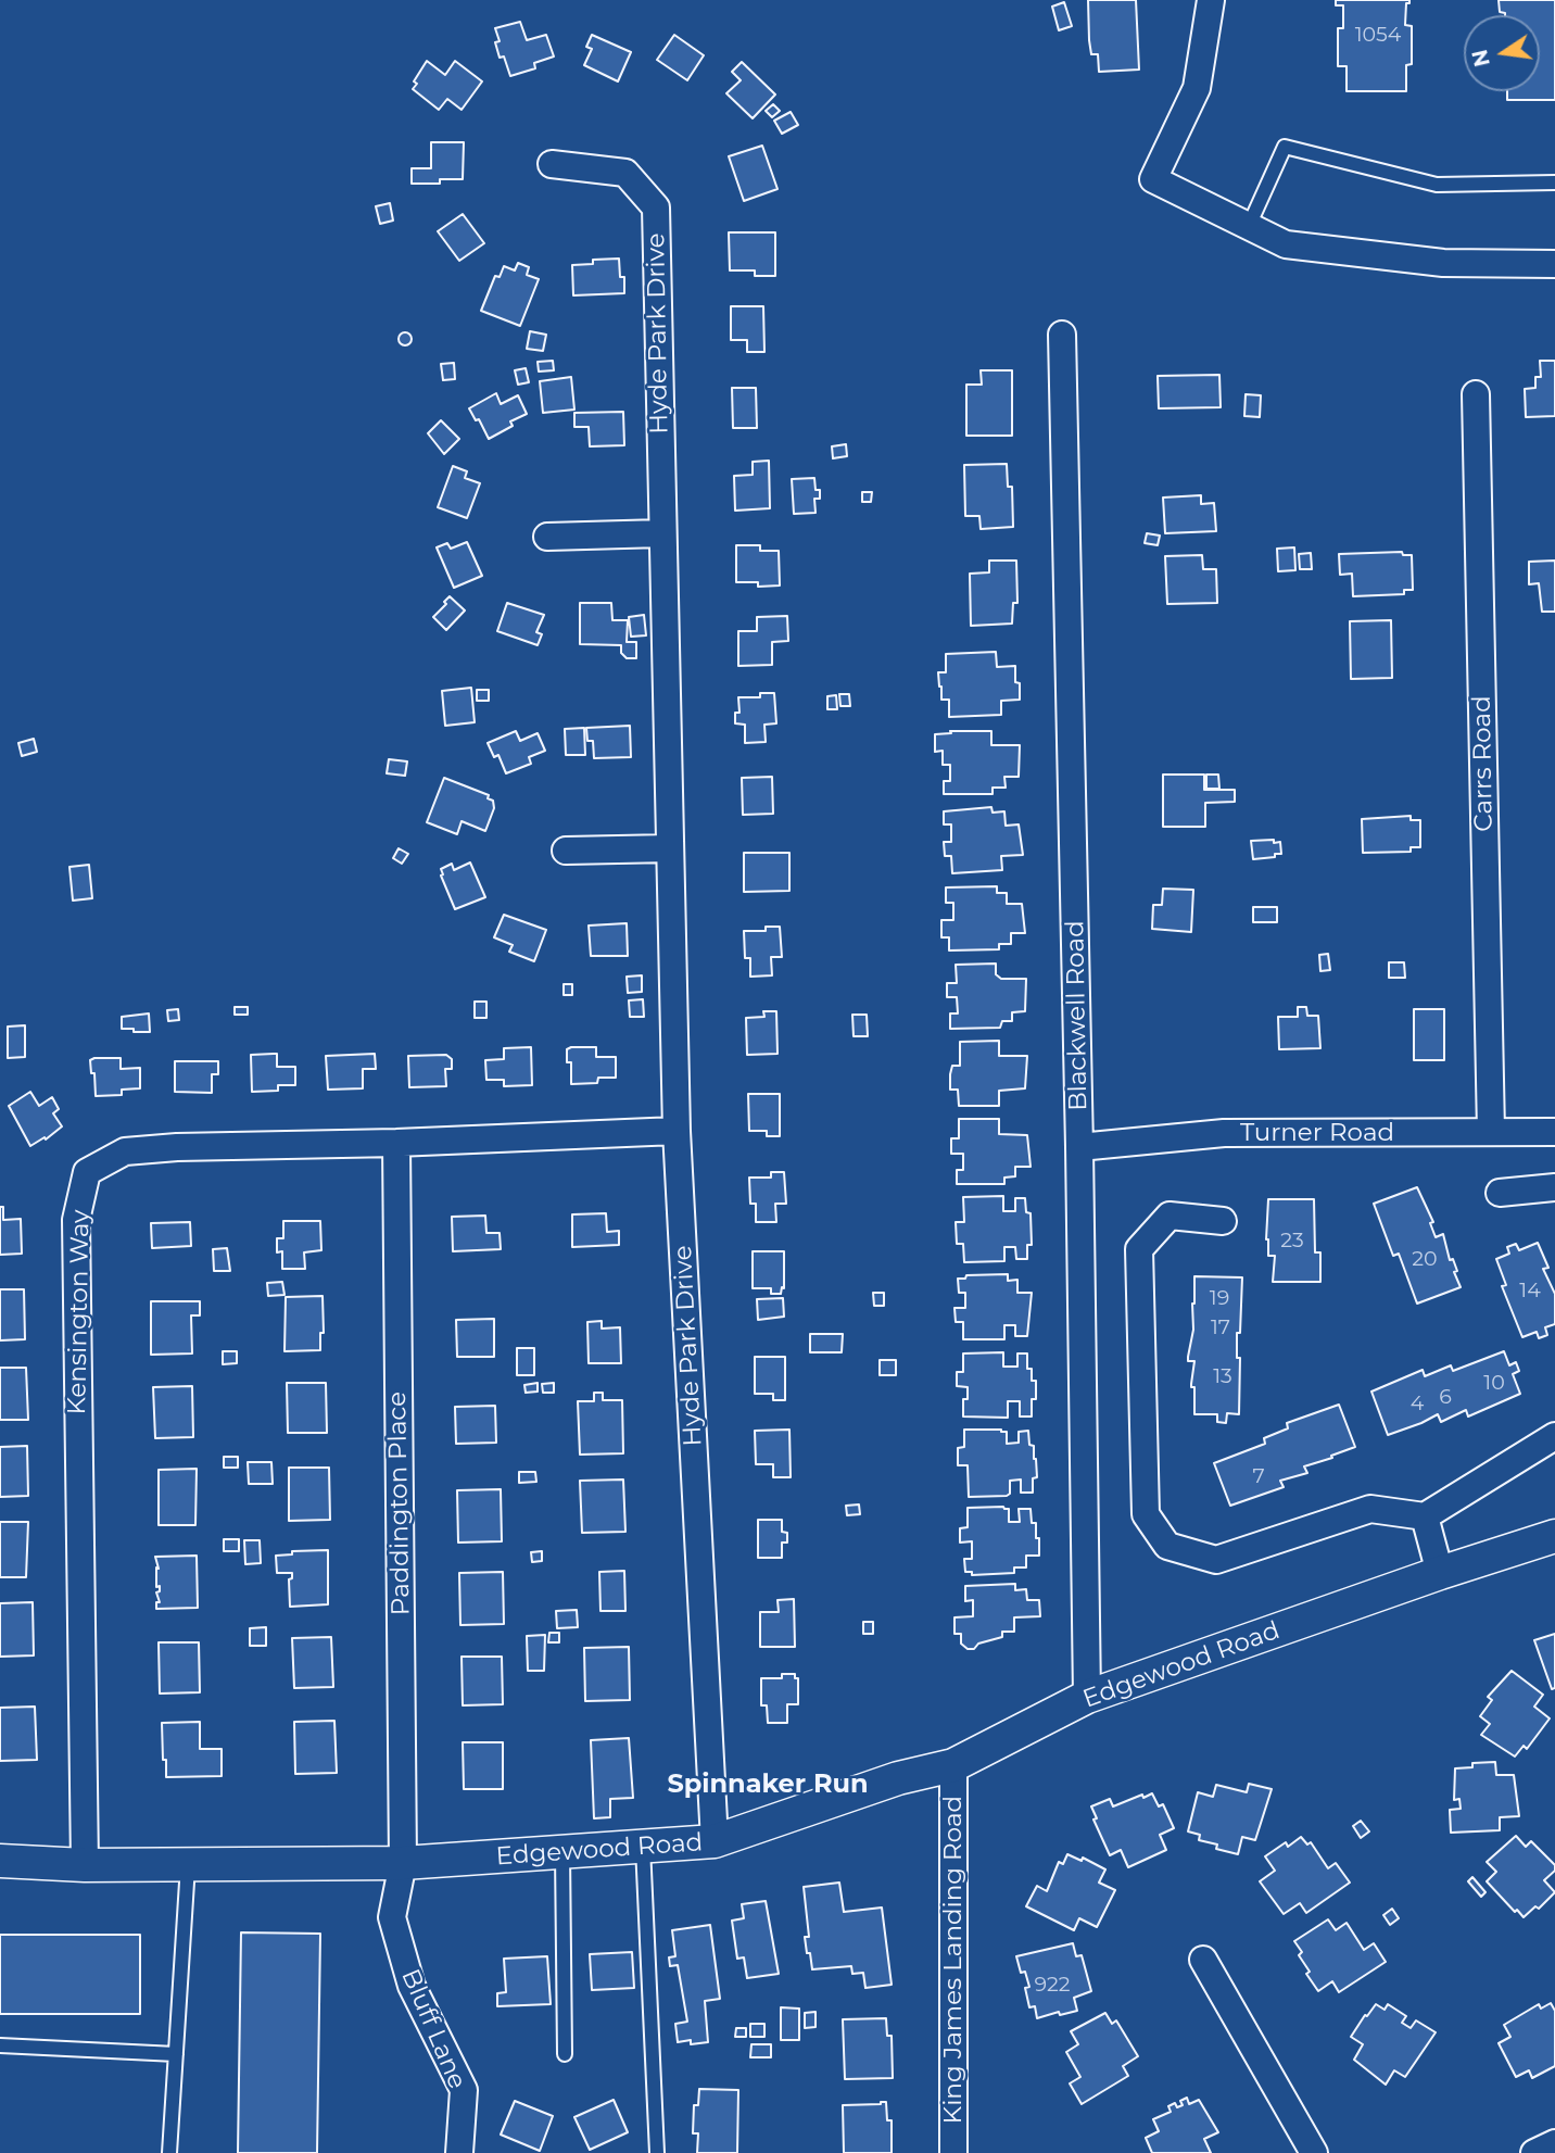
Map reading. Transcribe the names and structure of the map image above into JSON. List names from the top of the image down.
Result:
{
  "streets": {
    "street": [
      "Hyde Park Drive",
      "Carrs Road",
      "Blackwell Road",
      "Turner Road",
      "Kensington Way",
      "Paddington Place",
      "Edgewood Road",
      "King James Landing Road",
      "Bluff Lane"
    ]
  },
  "crossings": [
    ["Hyde Park Drive", "Kensington Way"],
    ["Hyde Park Drive", "Edgewood Road"],
    ["Carrs Road", "Turner Road"],
    ["Blackwell Road", "Turner Road"],
    ["Blackwell Road", "Edgewood Road"],
    ["Kensington Way", "Paddington Place"],
    ["Kensington Way", "Edgewood Road"],
    ["Paddington Place", "Edgewood Road"],
    ["Paddington Place", "Bluff Lane"],
    ["Edgewood Road", "King James Landing Road"],
    ["Edgewood Road", "Bluff Lane"]
  ],
  "districts": ["Spinnaker Run"],
  "house_numbers": [
    "1054",
    "23",
    "20",
    "14",
    "19",
    "17",
    "13",
    "10",
    "6",
    "4",
    "7",
    "922"
  ],
  "north": "left"
}
